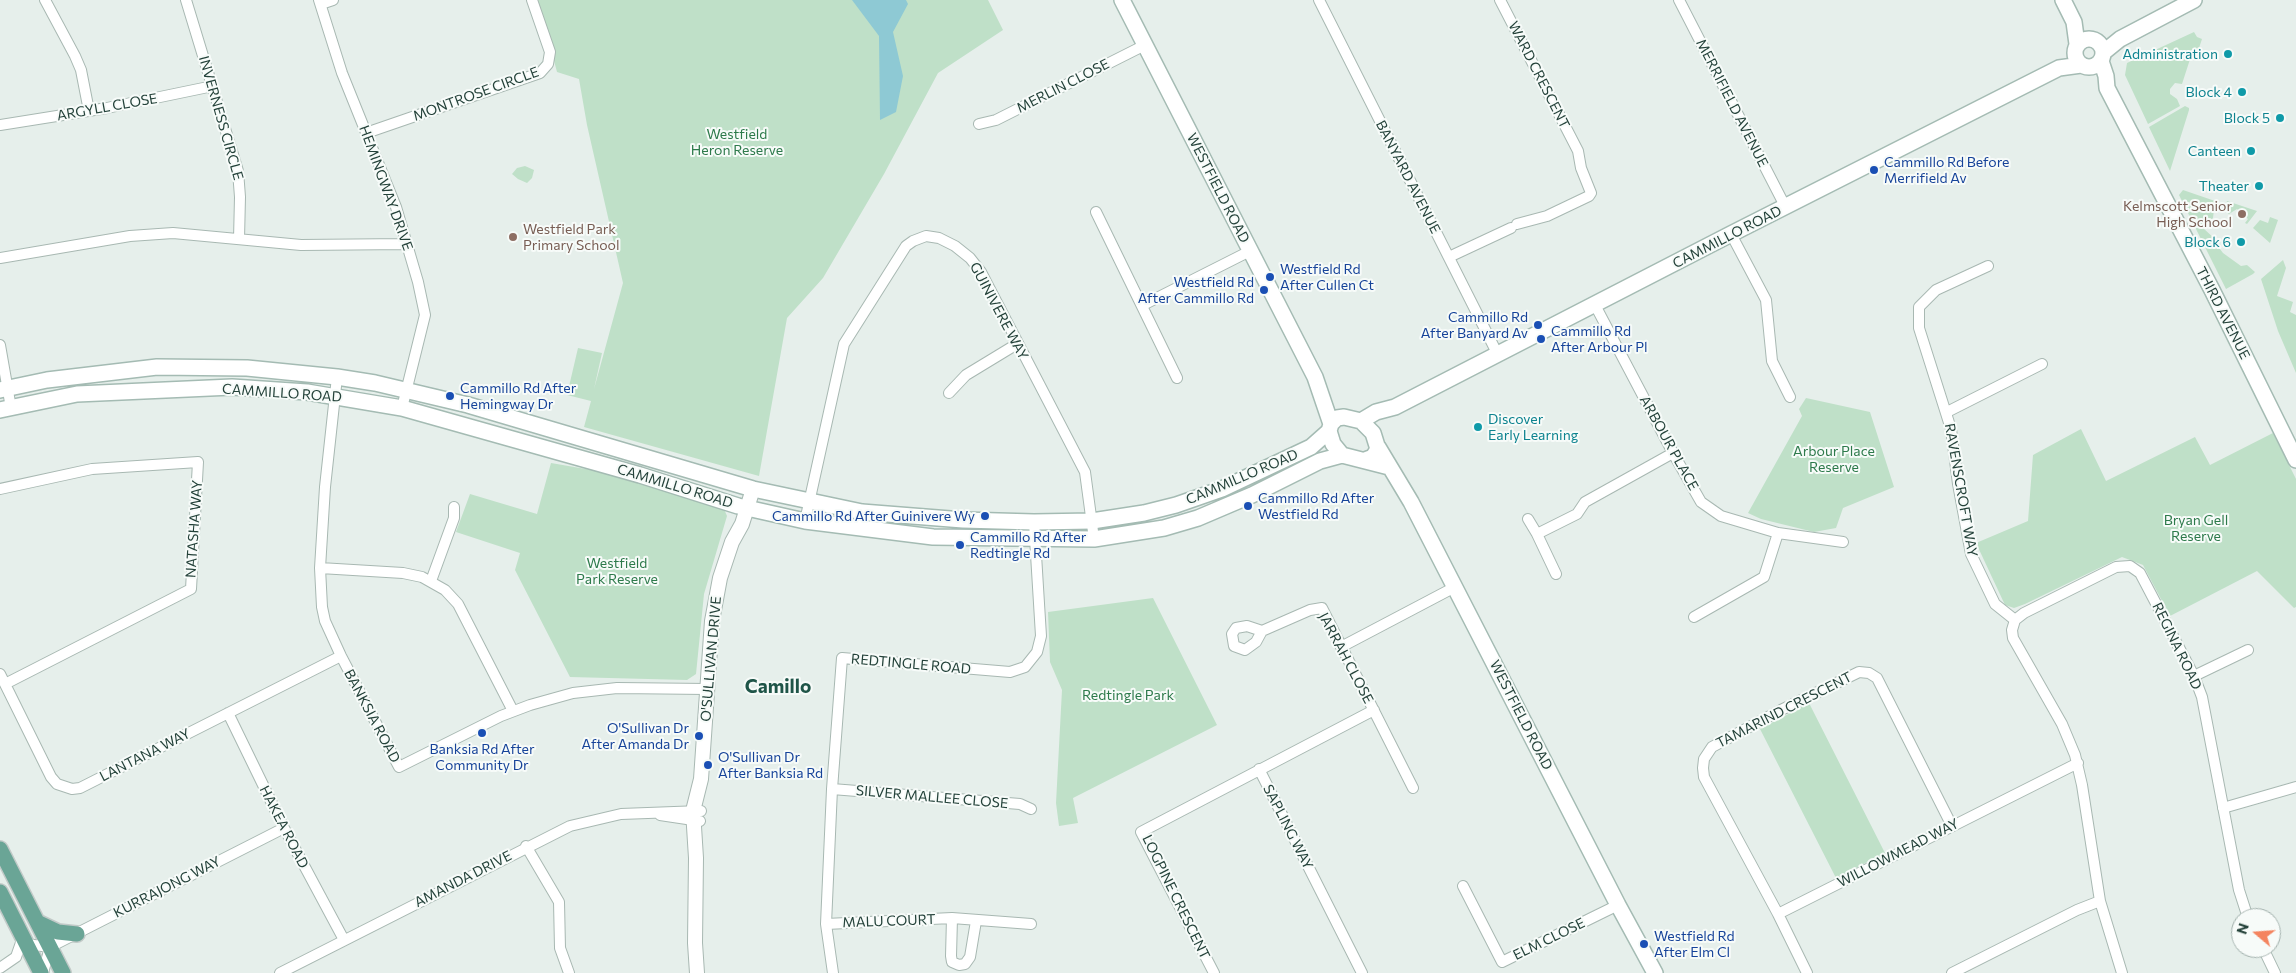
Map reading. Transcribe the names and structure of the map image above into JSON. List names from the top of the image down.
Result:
{
  "streets": {
    "main road": ["WESTFIELD ROAD", "CAMMILLO ROAD", "THIRD AVENUE"],
    "street": [
      "WARD CRESCENT",
      "MERLIN CLOSE",
      "MONTROSE CIRCLE",
      "MERRIFIELD AVENUE",
      "ARGYLL CLOSE",
      "INVERNESS CIRCLE",
      "BANYARD AVENUE",
      "HEMINGWAY DRIVE",
      "GUINIVERE WAY",
      "ARBOUR PLACE",
      "RAVENSCROFT WAY",
      "NATASHA WAY",
      "REGINA ROAD",
      "JARRAH CLOSE",
      "O'SULLIVAN DRIVE",
      "REDTINGLE ROAD",
      "TAMARIND CRESCENT",
      "BANKSIA ROAD",
      "LANTANA WAY",
      "SILVER MALLEE CLOSE",
      "HAKEA ROAD",
      "SAPLING WAY",
      "WILLOWMEAD WAY",
      "AMANDA DRIVE",
      "KURRAJONG WAY",
      "LOGPINE CRESCENT",
      "MALU COURT",
      "ELM CLOSE"
    ]
  },
  "crossings": [
    ["WARD CRESCENT", "BANYARD AVENUE"],
    ["MERLIN CLOSE", "WESTFIELD ROAD"],
    ["MONTROSE CIRCLE", "HEMINGWAY DRIVE"],
    ["MERRIFIELD AVENUE", "CAMMILLO ROAD"],
    ["ARGYLL CLOSE", "INVERNESS CIRCLE"],
    ["BANYARD AVENUE", "CAMMILLO ROAD"],
    ["HEMINGWAY DRIVE", "CAMMILLO ROAD"],
    ["WESTFIELD ROAD", "CAMMILLO ROAD"],
    ["WESTFIELD ROAD", "ELM CLOSE"],
    ["CAMMILLO ROAD", "GUINIVERE WAY"],
    ["CAMMILLO ROAD", "THIRD AVENUE"],
    ["CAMMILLO ROAD", "ARBOUR PLACE"],
    ["CAMMILLO ROAD", "O'SULLIVAN DRIVE"],
    ["CAMMILLO ROAD", "REDTINGLE ROAD"],
    ["CAMMILLO ROAD", "BANKSIA ROAD"],
    ["RAVENSCROFT WAY", "REGINA ROAD"],
    ["NATASHA WAY", "LANTANA WAY"],
    ["JARRAH CLOSE", "SAPLING WAY"],
    ["O'SULLIVAN DRIVE", "BANKSIA ROAD"],
    ["O'SULLIVAN DRIVE", "AMANDA DRIVE"],
    ["REDTINGLE ROAD", "SILVER MALLEE CLOSE"],
    ["REDTINGLE ROAD", "MALU COURT"],
    ["TAMARIND CRESCENT", "WILLOWMEAD WAY"],
    ["BANKSIA ROAD", "LANTANA WAY"],
    ["LANTANA WAY", "HAKEA ROAD"],
    ["HAKEA ROAD", "AMANDA DRIVE"],
    ["HAKEA ROAD", "KURRAJONG WAY"],
    ["SAPLING WAY", "LOGPINE CRESCENT"]
  ],
  "districts": ["Camillo"],
  "parks": [
    "Westfield Heron Reserve",
    "Arbour Place Reserve",
    "Bryan Gell Reserve",
    "Westfield Park Reserve",
    "Redtingle Park"
  ],
  "places": [
    "Administration",
    "Block 4",
    "Block 5",
    "Canteen",
    "Cammillo Rd Before Merrifield Av",
    "Theater",
    "Kelmscott Senior High School",
    "Westfield Park Primary School",
    "Block 6",
    "Westfield Rd After Cullen Ct",
    "Westfield Rd After Cammillo Rd",
    "Cammillo Rd After Banyard Av",
    "Cammillo Rd After Arbour Pl",
    "Cammillo Rd After Hemingway Dr",
    "Discover Early Learning",
    "Cammillo Rd After Westfield Rd",
    "Cammillo Rd After Guinivere Wy",
    "Cammillo Rd After Redtingle Rd",
    "Banksia Rd After Community Dr",
    "O'Sullivan Dr After Amanda Dr",
    "O'Sullivan Dr After Banksia Rd",
    "Westfield Rd After Elm Cl"
  ],
  "north": "left"
}
